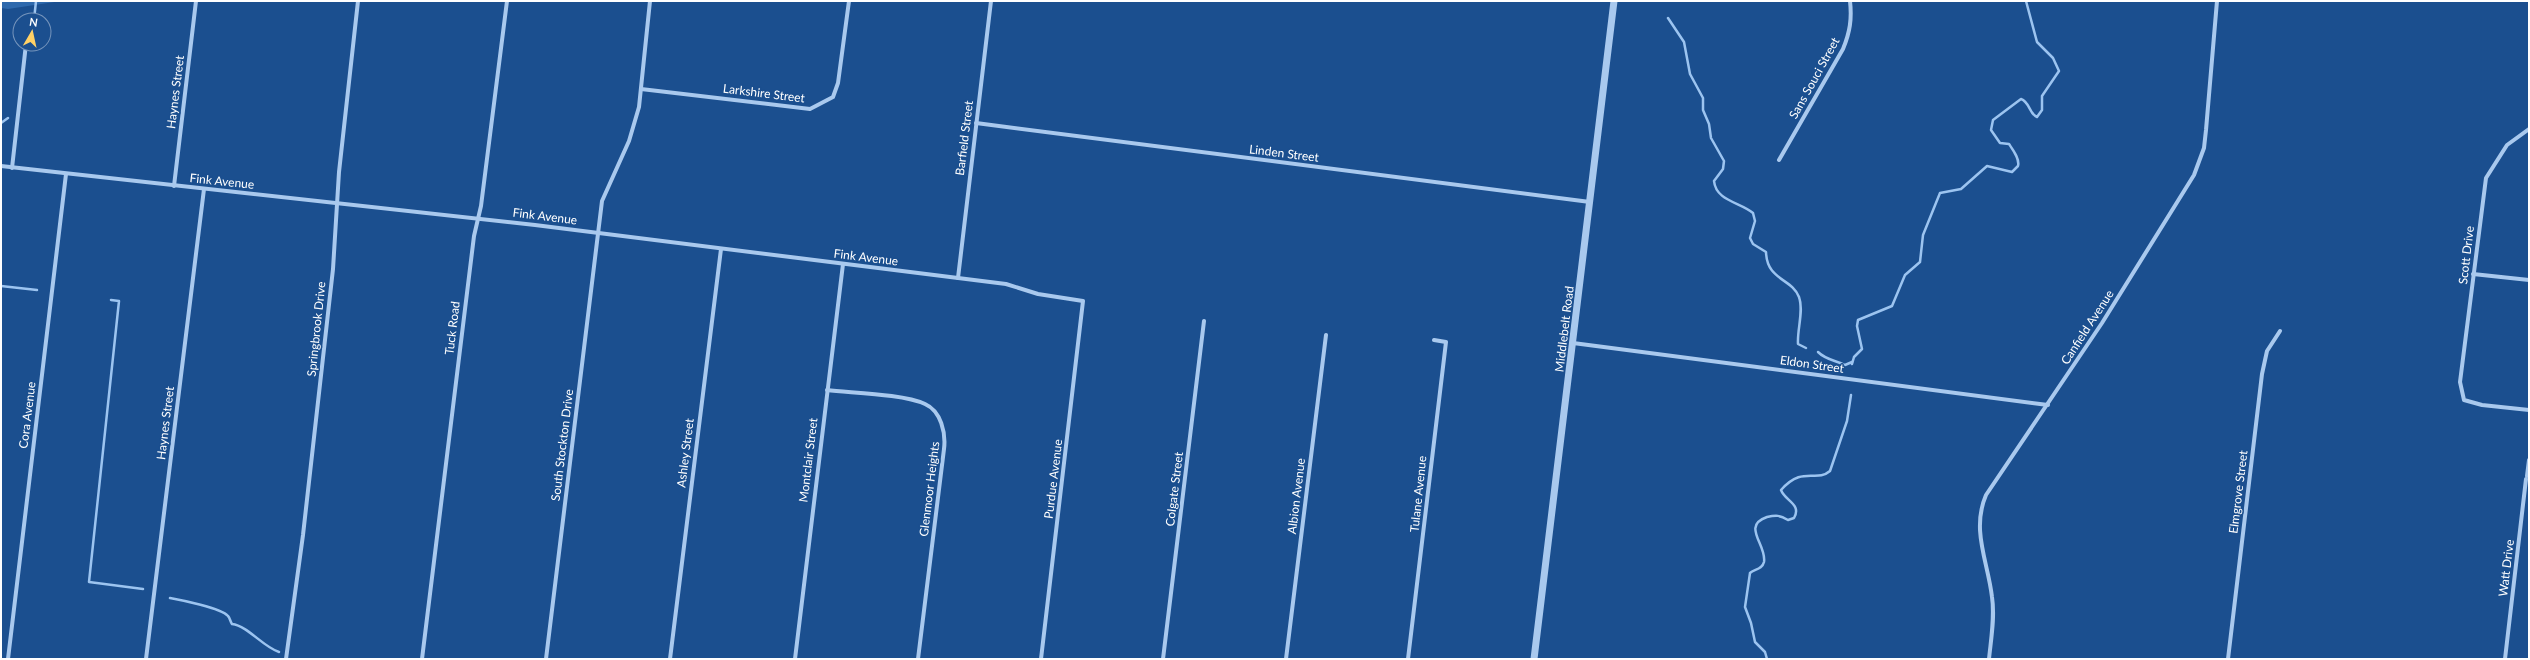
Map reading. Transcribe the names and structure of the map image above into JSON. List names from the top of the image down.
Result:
{
  "streets": {
    "street": [
      "Sans Souci Street",
      "Haynes Street",
      "Larkshire Street",
      "Barfield Street",
      "Linden Street",
      "Fink Avenue",
      "Scott Drive",
      "Canfield Avenue",
      "Tuck Road",
      "Springbrook Drive",
      "Middlebelt Road",
      "Eldon Street",
      "Cora Avenue",
      "South Stockton Drive",
      "Ashley Street",
      "Montclair Street",
      "Purdue Avenue",
      "Glenmoor Heights",
      "Colgate Street",
      "Elmgrove Street",
      "Tulane Avenue",
      "Albion Avenue",
      "Watt Drive"
    ]
  },
  "crossings": [
    ["Haynes Street", "Fink Avenue"],
    ["Larkshire Street", "South Stockton Drive"],
    ["Barfield Street", "Linden Street"],
    ["Barfield Street", "Fink Avenue"],
    ["Linden Street", "Middlebelt Road"],
    ["Fink Avenue", "Tuck Road"],
    ["Fink Avenue", "Springbrook Drive"],
    ["Fink Avenue", "Cora Avenue"],
    ["Fink Avenue", "South Stockton Drive"],
    ["Fink Avenue", "Ashley Street"],
    ["Fink Avenue", "Montclair Street"],
    ["Fink Avenue", "Purdue Avenue"],
    ["Canfield Avenue", "Eldon Street"],
    ["Middlebelt Road", "Eldon Street"],
    ["Montclair Street", "Glenmoor Heights"]
  ],
  "north": "top"
}
